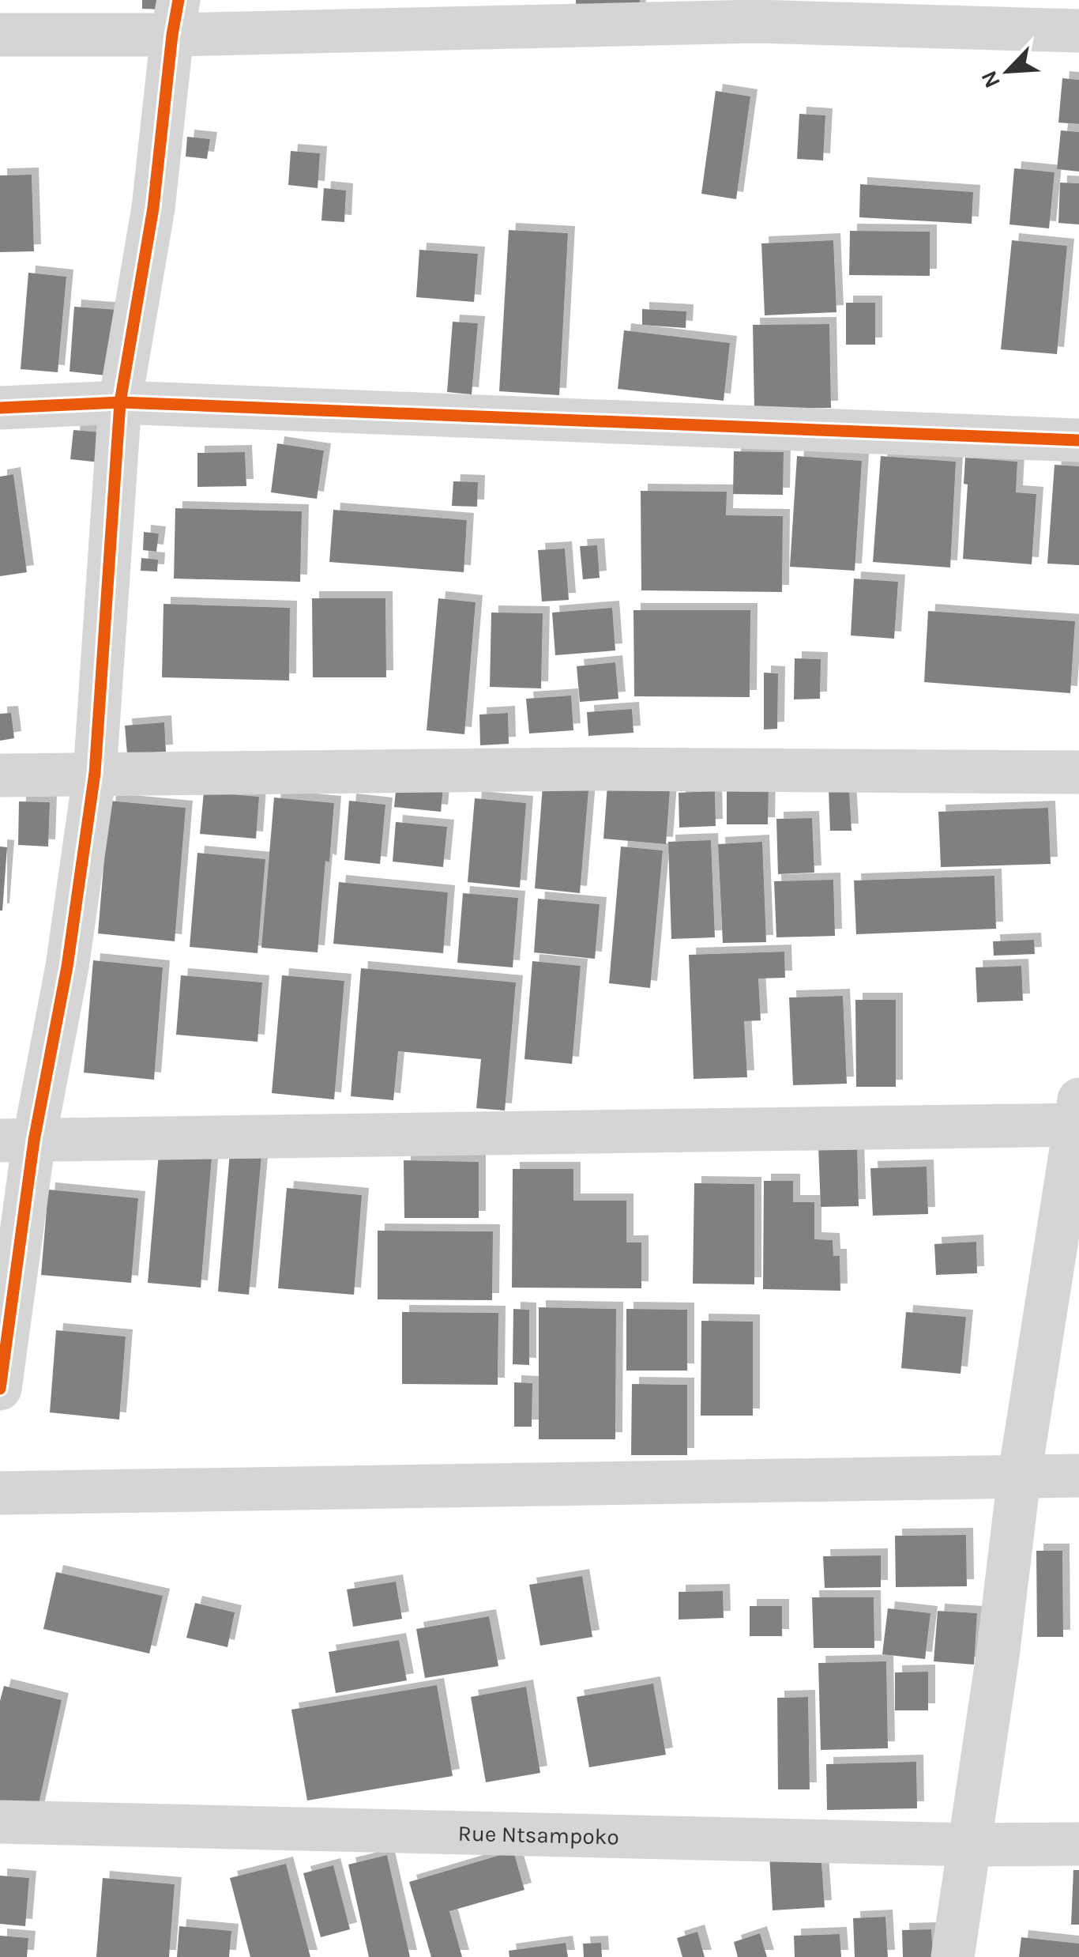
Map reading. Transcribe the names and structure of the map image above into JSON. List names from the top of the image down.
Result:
{
  "streets": {
    "street": ["Rue Ntsampoko"]
  },
  "north": "bottom left"
}
